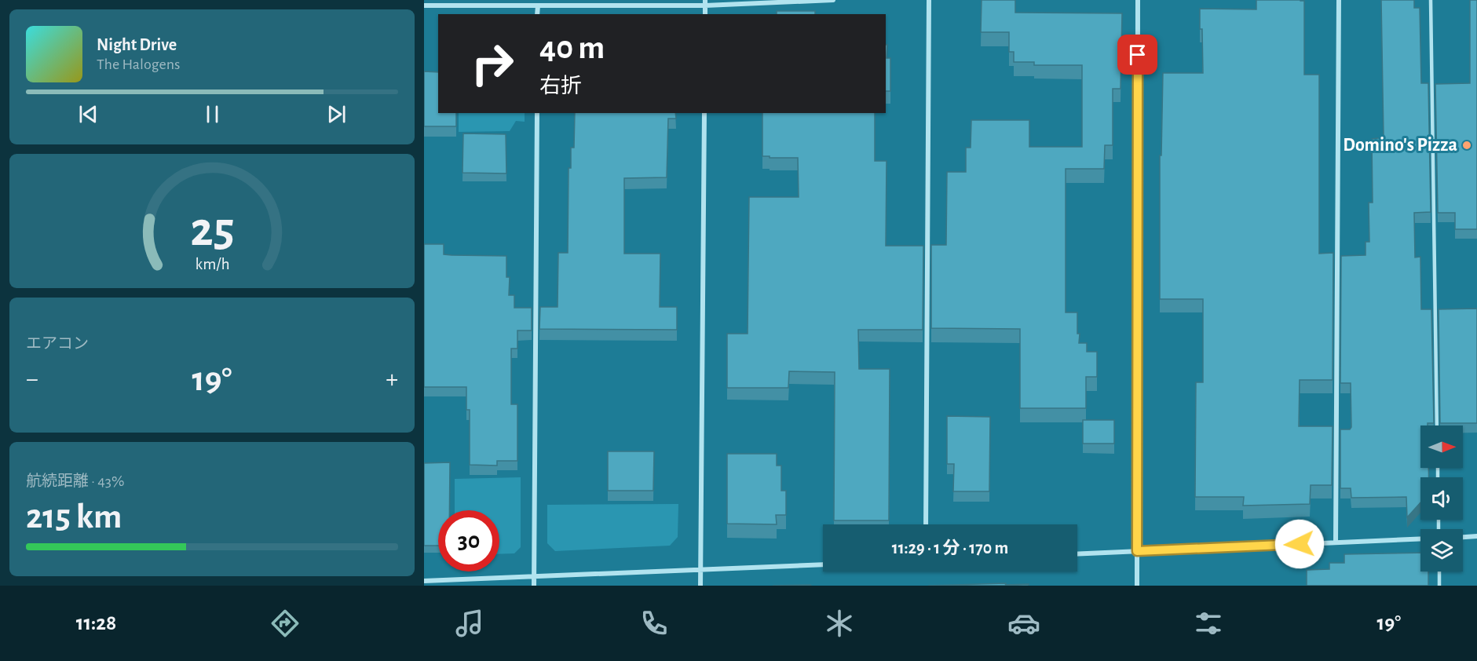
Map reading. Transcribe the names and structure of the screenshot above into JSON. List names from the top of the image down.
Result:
{
  "places": ["Domino's Pizza"],
  "north": "right",
  "page": {
    "turn": ["40 m", "右折"],
    "song": ["Night Drive", "The Halogens"],
    "tile": [
      "エアコン",
      ["航続距離 · 43%", "215 km"]
    ],
    "heat": ["−", "19°", "+"],
    "limit": "30",
    "trip": "11:29 · 1 分 · 170 m",
    "tabs": ["11:28", "19°"],
    "gauge": ["25", "km/h"]
  }
}
